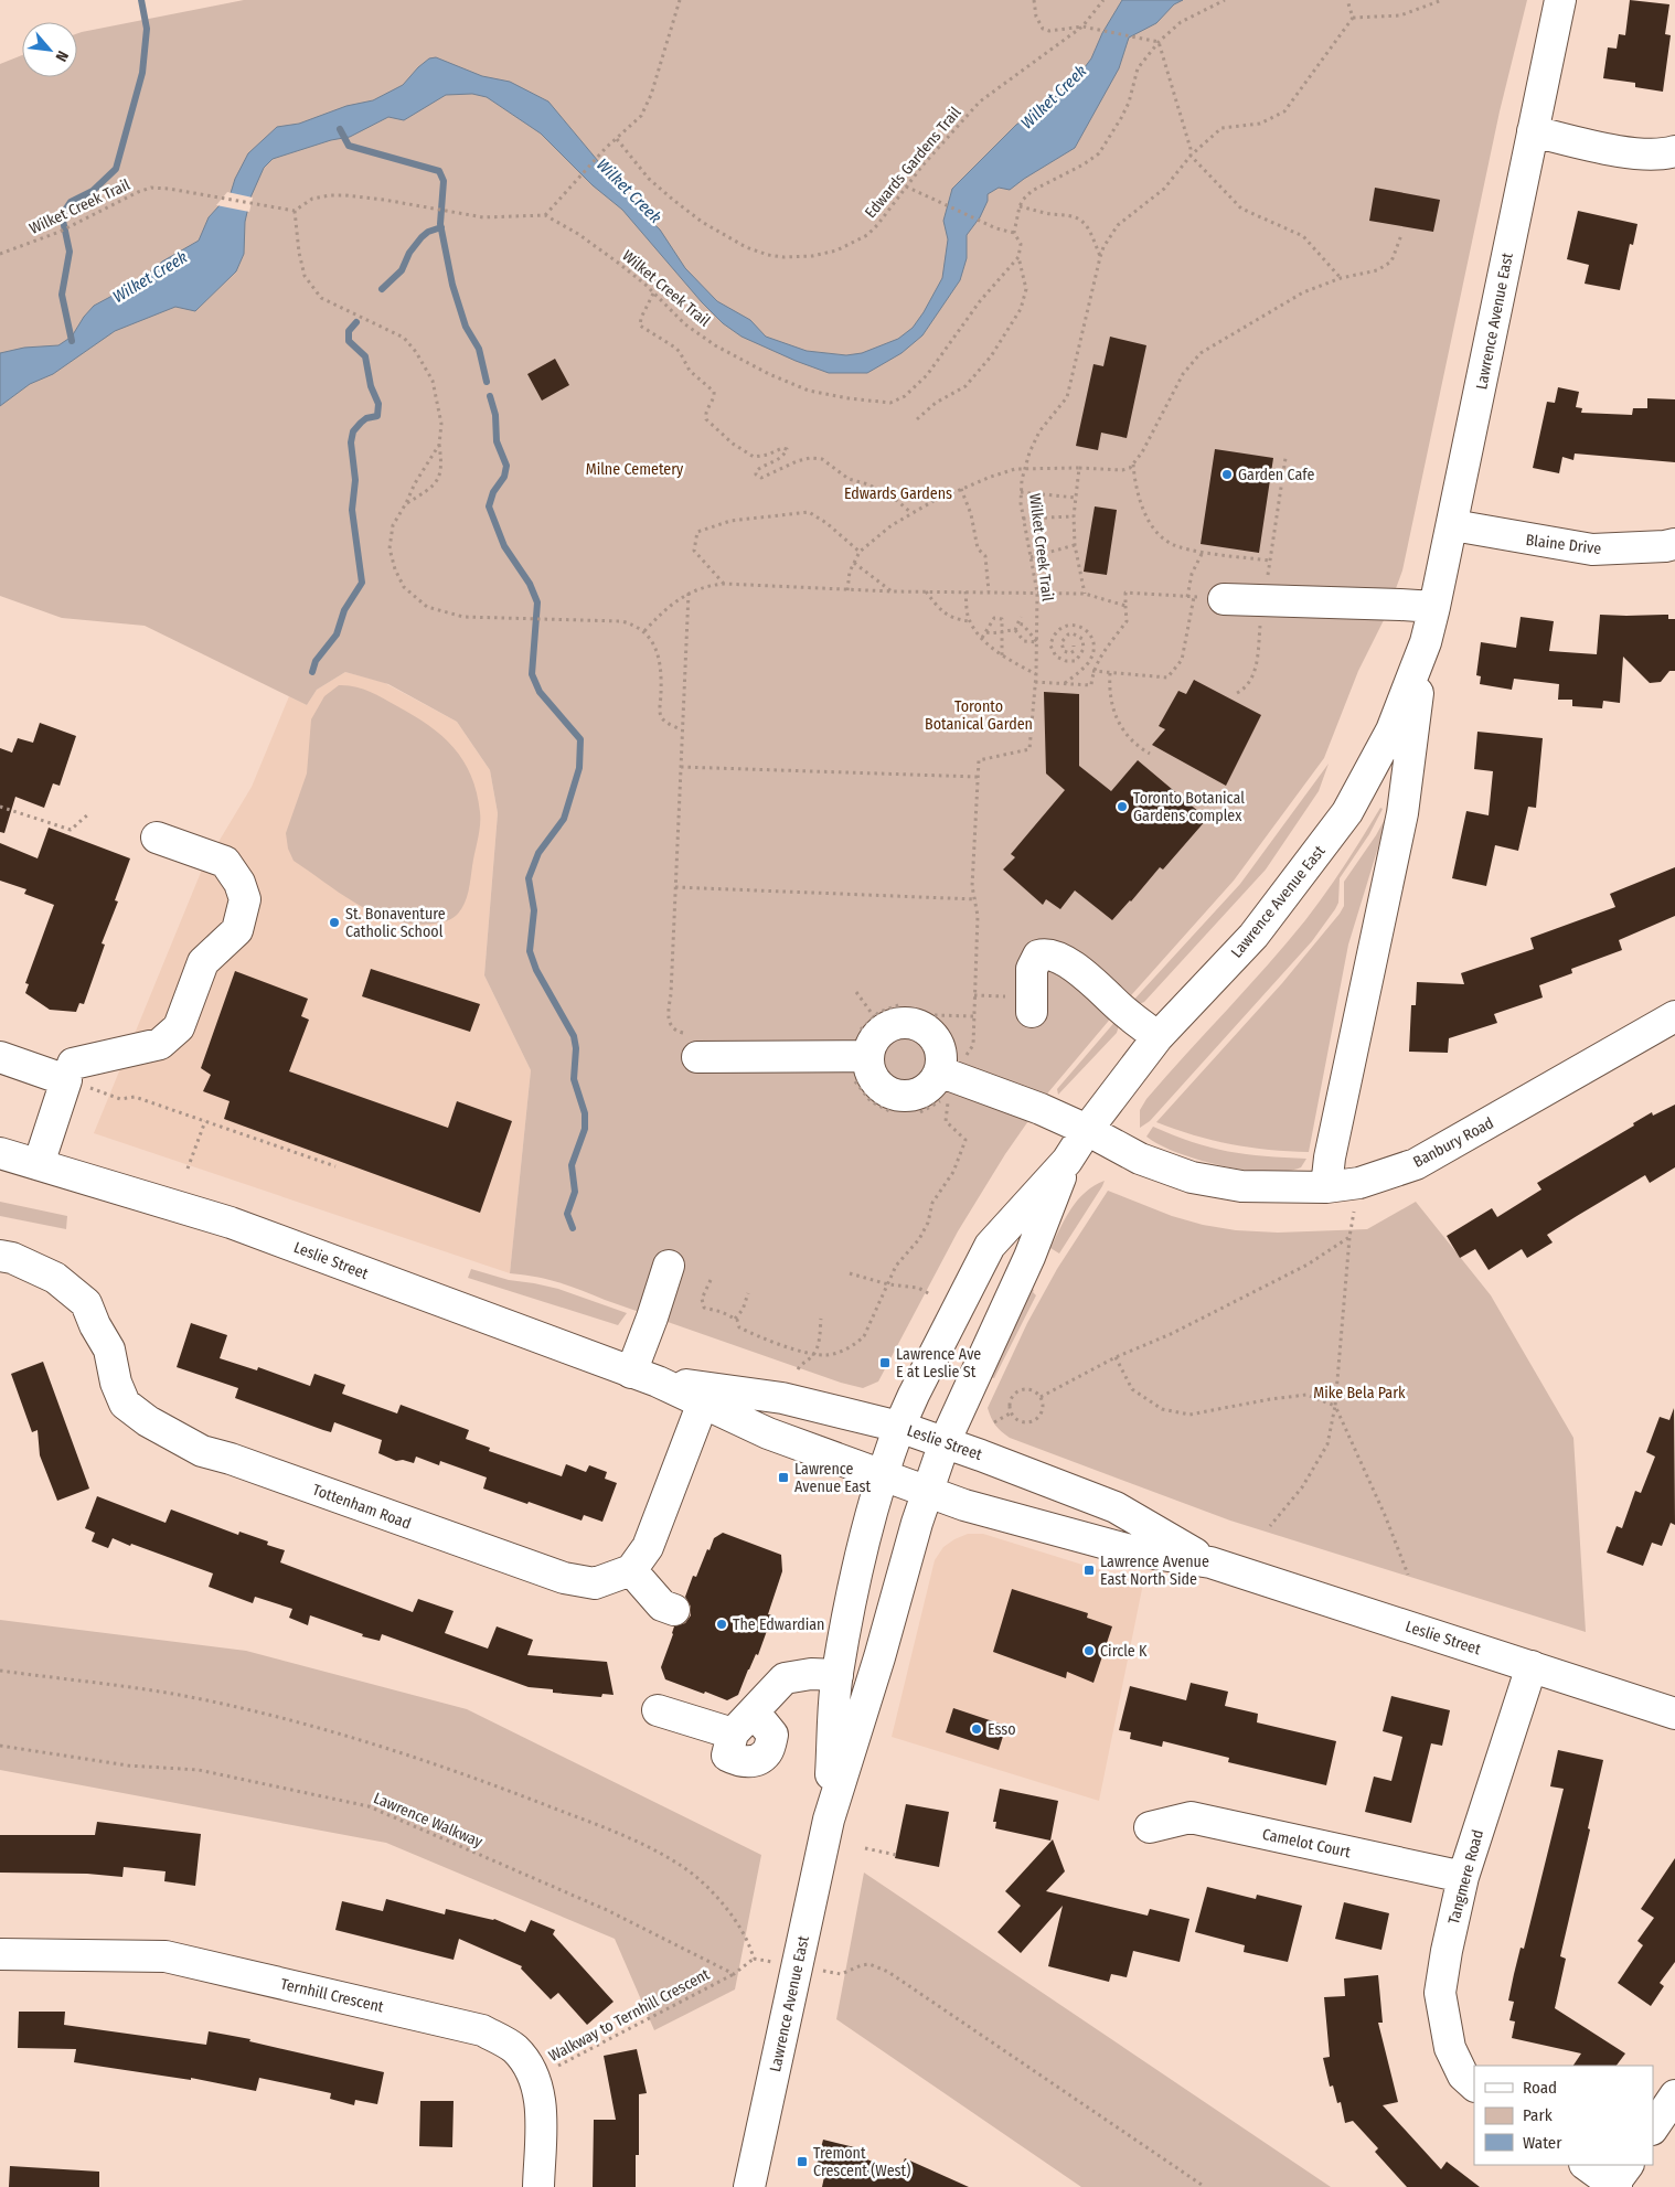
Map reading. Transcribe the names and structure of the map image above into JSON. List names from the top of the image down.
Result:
{
  "streets": {
    "street": [
      "Lawrence Avenue East",
      "Blaine Drive",
      "Banbury Road",
      "Leslie Street",
      "Tottenham Road",
      "Camelot Court",
      "Tangmere Road",
      "Ternhill Crescent"
    ],
    "path": [
      "Edwards Gardens Trail",
      "Wilket Creek Trail",
      "Lawrence Walkway",
      "Walkway to Ternhill Crescent"
    ]
  },
  "crossings": [
    ["Wilket Creek Trail", "Banbury Road"],
    ["Lawrence Avenue East", "Blaine Drive"],
    ["Lawrence Avenue East", "Banbury Road"],
    ["Lawrence Avenue East", "Leslie Street"],
    ["Leslie Street", "Tangmere Road"],
    ["Lawrence Walkway", "Walkway to Ternhill Crescent"],
    ["Camelot Court", "Tangmere Road"],
    ["Ternhill Crescent", "Walkway to Ternhill Crescent"]
  ],
  "water": ["Wilket Creek"],
  "parks": [
    "Milne Cemetery",
    "Edwards Gardens",
    "Toronto Botanical Garden",
    "Mike Bela Park"
  ],
  "places": {
    "other": [
      "Garden Cafe",
      "Toronto Botanical Gardens complex",
      "St. Bonaventure Catholic School",
      "The Edwardian",
      "Circle K",
      "Esso"
    ],
    "transit": [
      "Lawrence Ave E at Leslie St",
      "Lawrence Avenue East",
      "Lawrence Avenue East North Side",
      "Tremont Crescent (West)"
    ]
  },
  "legend": ["Road", "Park", "Water"],
  "north": "bottom right"
}
